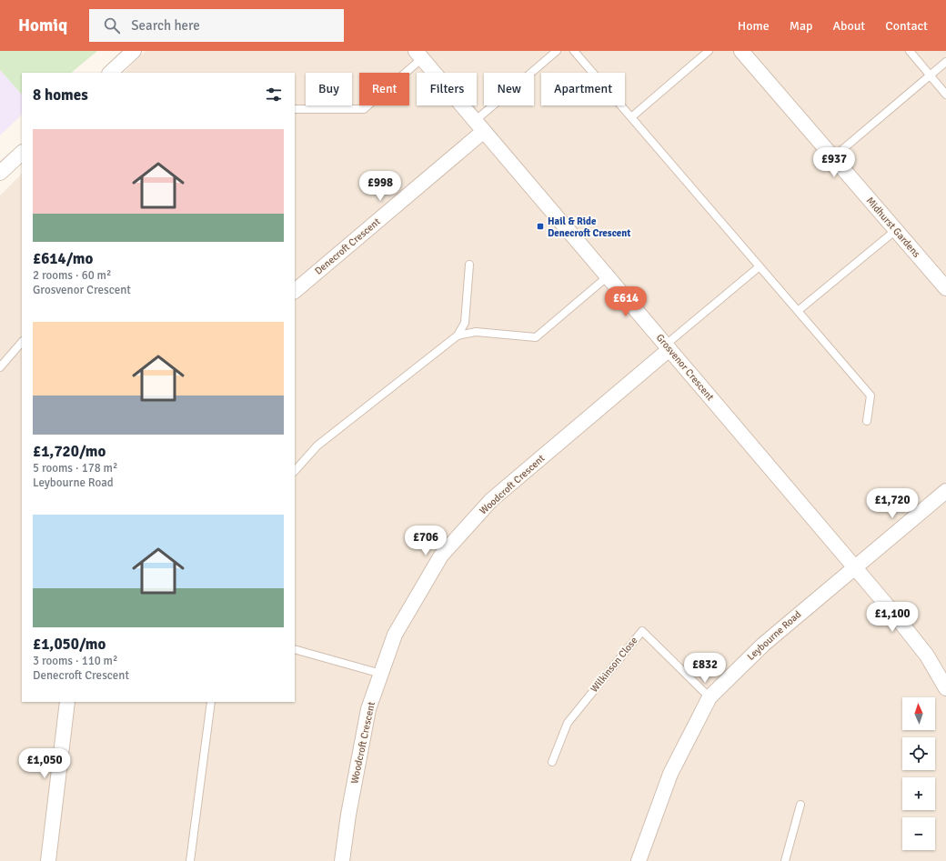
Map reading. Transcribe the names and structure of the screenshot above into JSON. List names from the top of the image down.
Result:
{
  "streets": {
    "street": [
      "Midhurst Gardens",
      "Denecroft Crescent",
      "Grosvenor Crescent",
      "Woodcroft Crescent",
      "Leybourne Road"
    ],
    "lane": ["Wilkinson Close"]
  },
  "crossings": [
    ["Denecroft Crescent", "Grosvenor Crescent"],
    ["Grosvenor Crescent", "Woodcroft Crescent"],
    ["Grosvenor Crescent", "Leybourne Road"],
    ["Leybourne Road", "Wilkinson Close"]
  ],
  "places": {
    "transit": ["Hail & Ride Denecroft Crescent"]
  },
  "north": "top",
  "page": {
    "header": "Homiq",
    "search": "Search here",
    "nav": [
      "Home",
      "Map",
      "About",
      "Contact"
    ],
    "chip": [
      "Buy",
      "Rent",
      "Filters",
      "New",
      "Apartment"
    ],
    "heading": "8 homes",
    "list": [
      {
        "name": "£614/mo",
        "note": "2 rooms · 60 m² · Grosvenor Crescent"
      },
      {
        "name": "£1,720/mo",
        "note": "5 rooms · 178 m² · Leybourne Road"
      },
      {
        "name": "£1,050/mo",
        "note": "3 rooms · 110 m² · Denecroft Crescent"
      }
    ],
    "price": [
      "£937",
      "£998",
      "£614",
      "£1,720",
      "£706",
      "£1,100",
      "£832",
      "£1,050"
    ],
    "map_buttons": ["+", "−"]
  }
}
